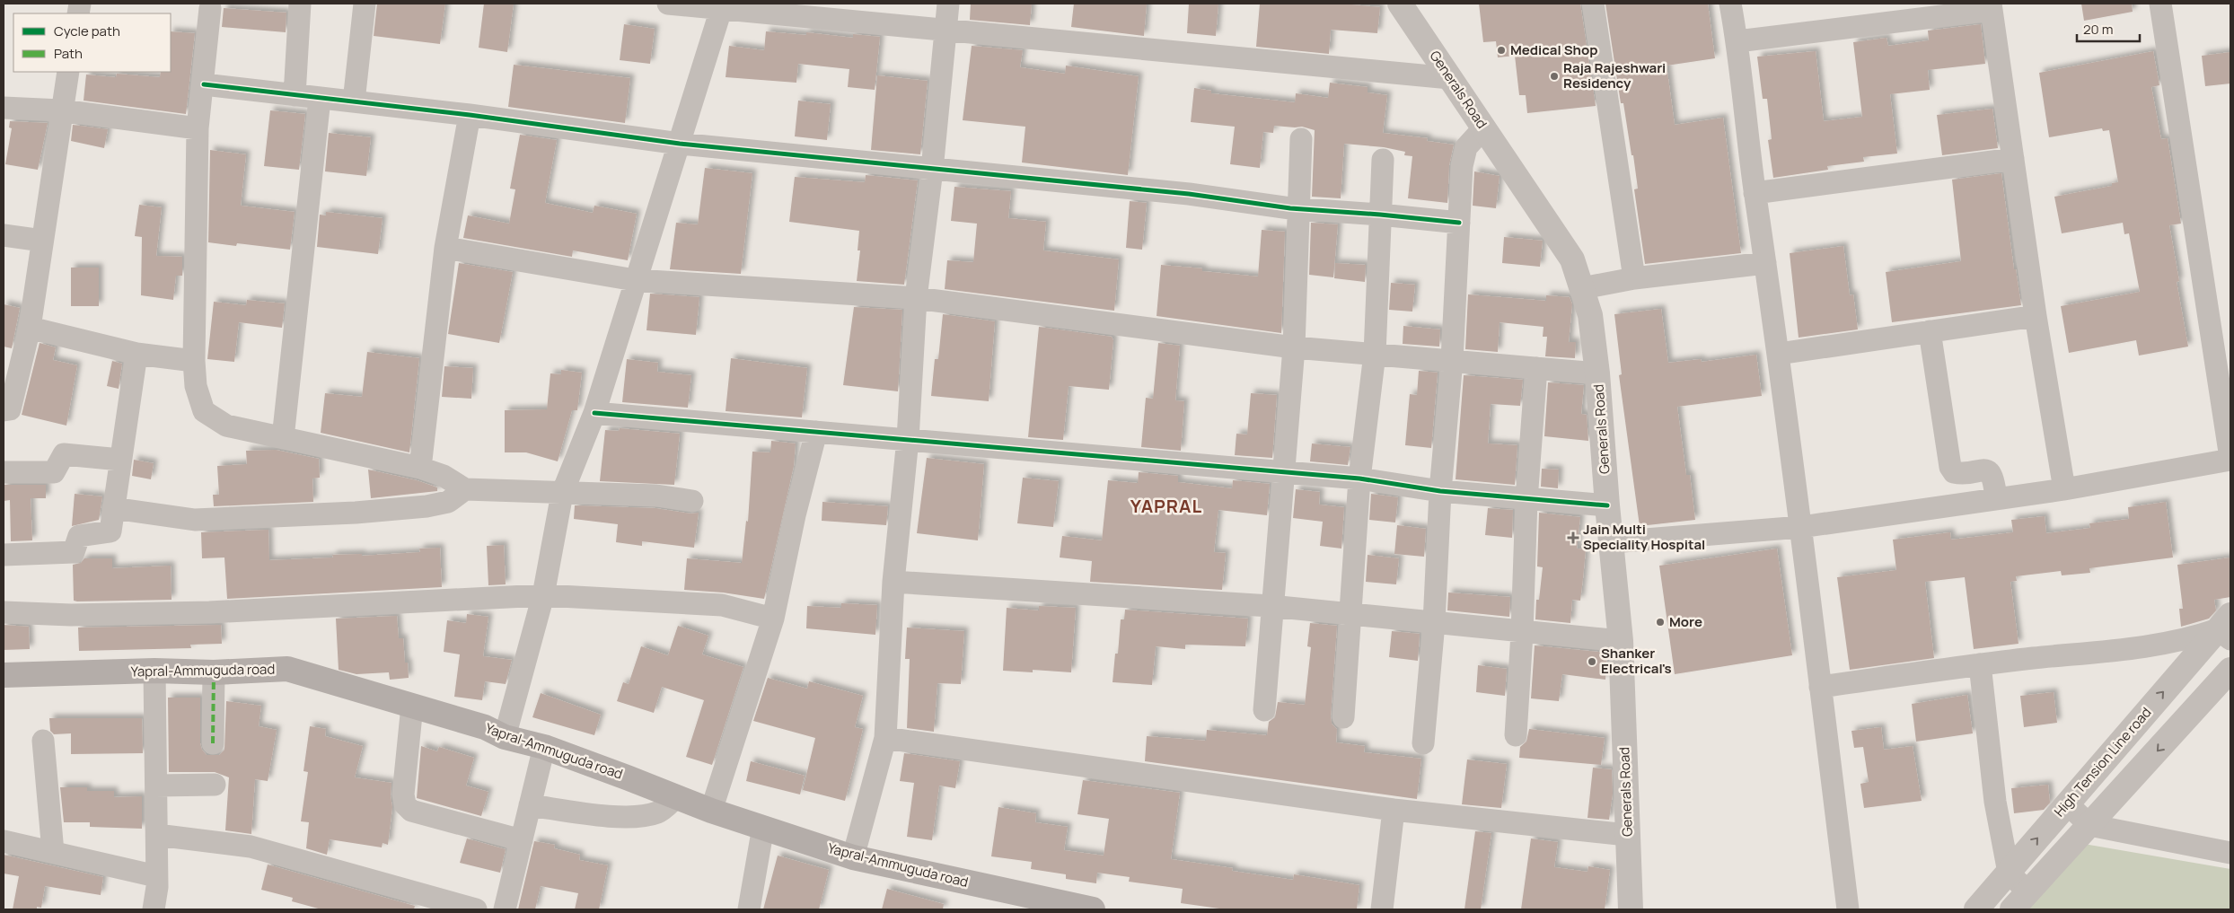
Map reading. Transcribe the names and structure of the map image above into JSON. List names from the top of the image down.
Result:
{
  "streets": {
    "main road": ["Yapral-Ammuguda road"],
    "street": ["Generals Road", "High Tension Line road"]
  },
  "districts": ["YAPRAL"],
  "places": {
    "other": [
      "Medical Shop",
      "Raja Rajeshwari Residency",
      "More",
      "Shanker Electrical's"
    ],
    "health": ["Jain Multi Speciality Hospital"]
  },
  "legend": ["Cycle path", "Path"],
  "scale_bar": "20 m"
}
